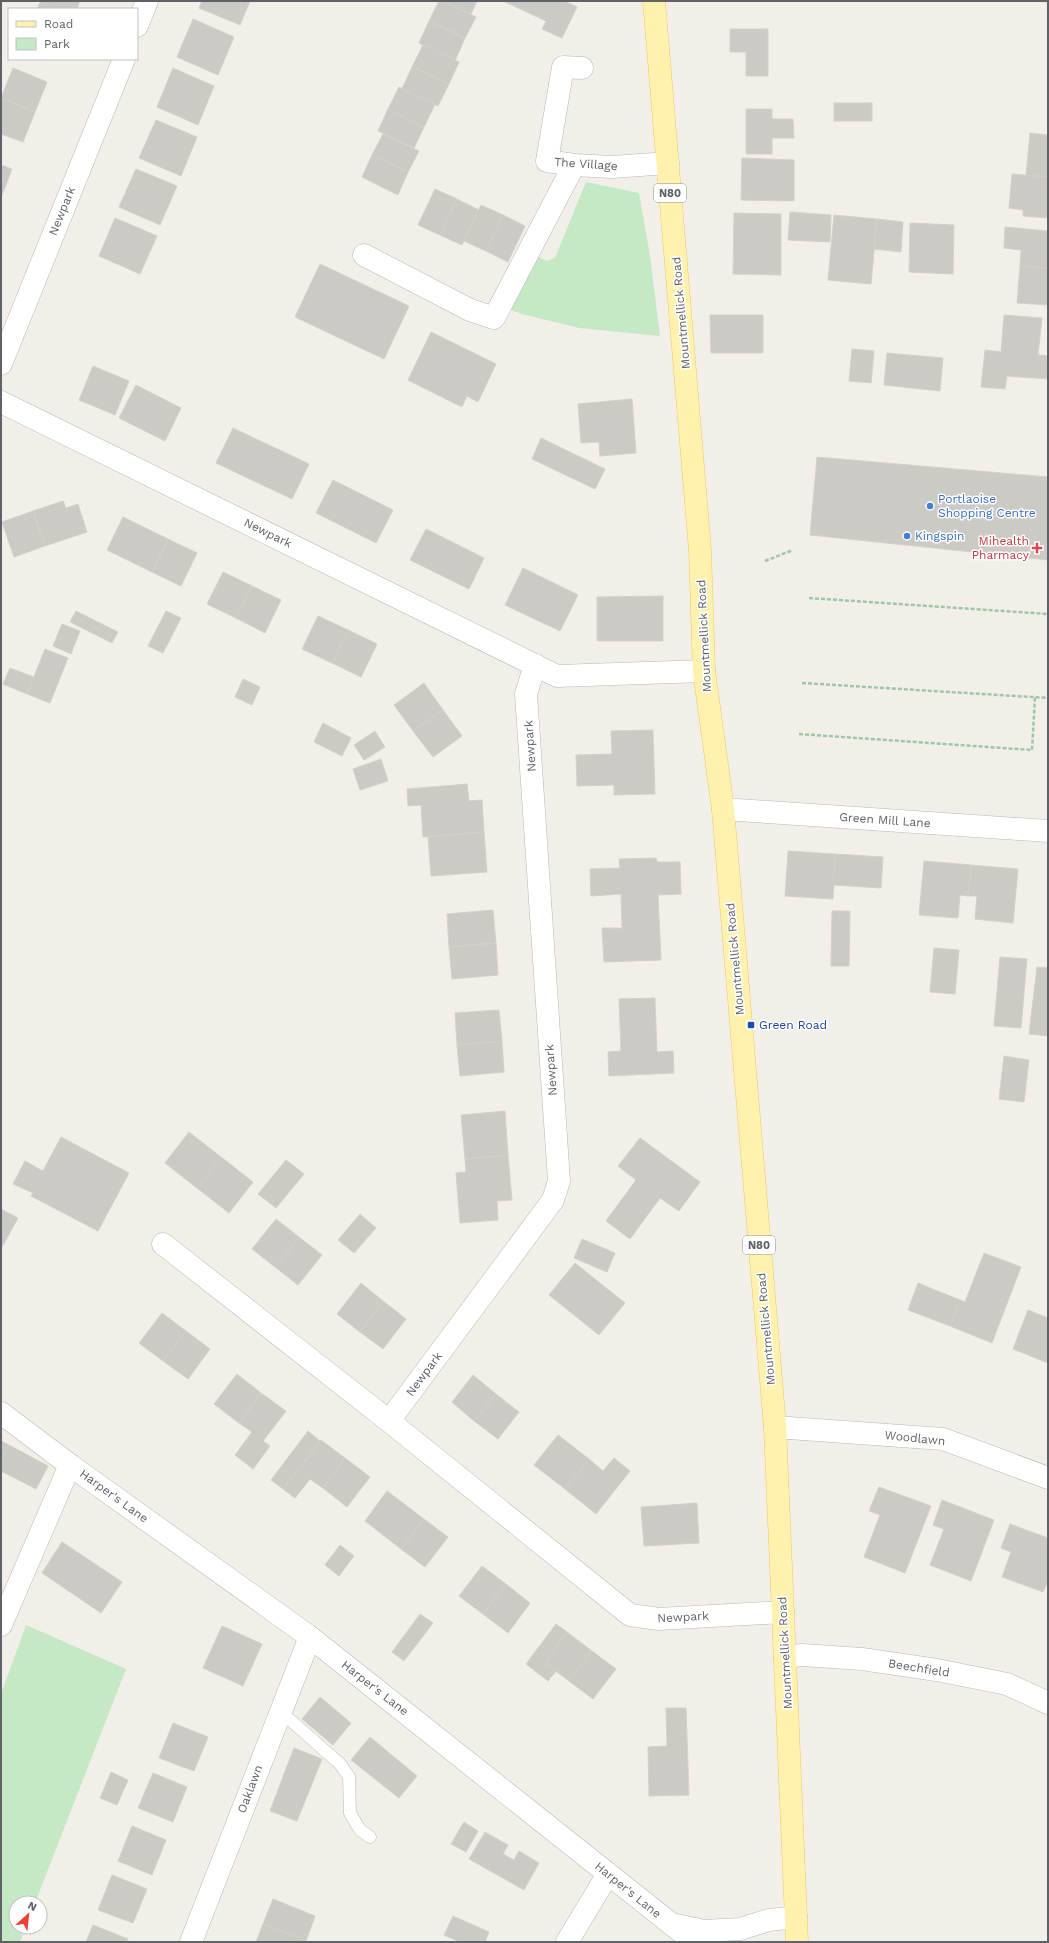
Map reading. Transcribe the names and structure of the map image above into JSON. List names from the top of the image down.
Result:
{
  "streets": {
    "main road": ["N80", "Mountmellick Road"],
    "street": [
      "The Village",
      "Newpark",
      "Green Mill Lane",
      "Woodlawn",
      "Harper's Lane",
      "Beechfield",
      "Oaklawn"
    ]
  },
  "crossings": [
    ["The Village", "Mountmellick Road"],
    ["Newpark", "Mountmellick Road"],
    ["Mountmellick Road", "Green Mill Lane"],
    ["Mountmellick Road", "Woodlawn"],
    ["Mountmellick Road", "Harper's Lane"],
    ["Mountmellick Road", "Beechfield"],
    ["Harper's Lane", "Oaklawn"]
  ],
  "places": {
    "other": ["Portlaoise Shopping Centre", "Kingspin"],
    "health": ["Mihealth Pharmacy"],
    "transit": ["Green Road"]
  },
  "legend": ["Road", "Park"],
  "north": "top right"
}
